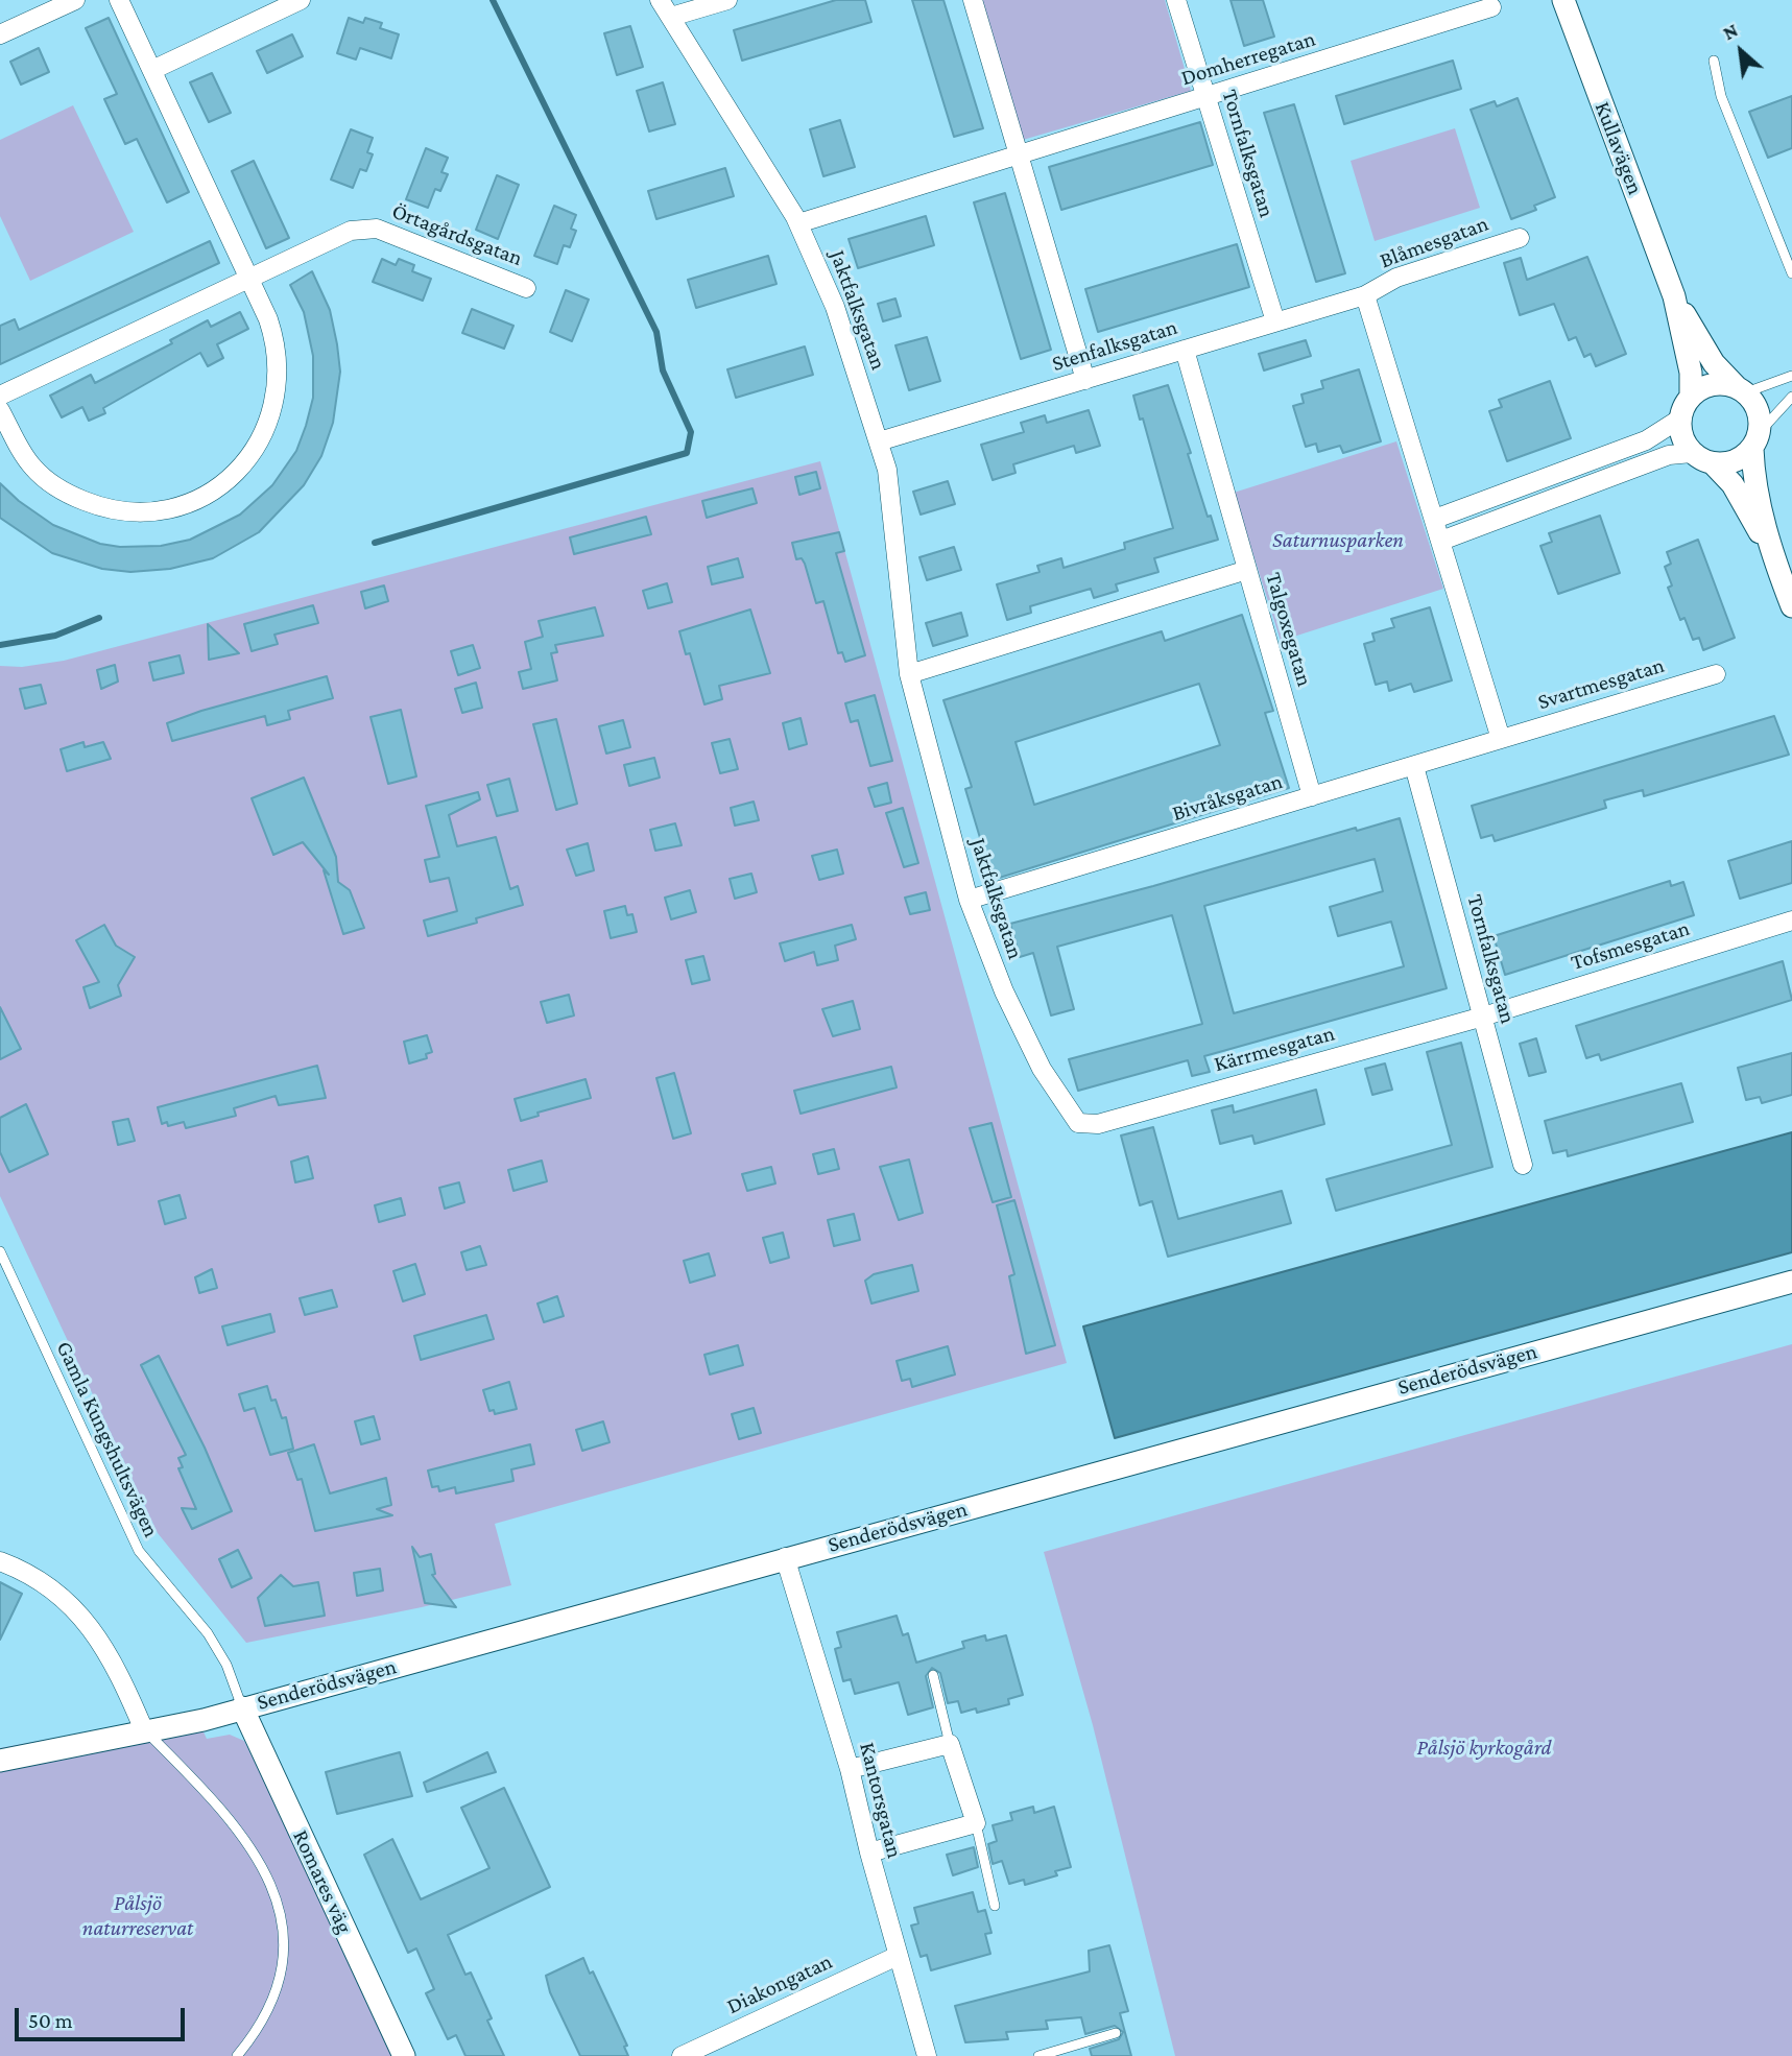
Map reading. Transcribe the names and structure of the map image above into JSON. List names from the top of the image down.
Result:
{
  "streets": {
    "street": [
      "Domherregatan",
      "Kullavägen",
      "Tornfalksgatan",
      "Örtagårdsgatan",
      "Blåmesgatan",
      "Jaktfalksgatan",
      "Stenfalksgatan",
      "Talgoxegatan",
      "Svartmesgatan",
      "Bivråksgatan",
      "Tofsmesgatan",
      "Kärrmesgatan",
      "Senderödsvägen",
      "Kantorsgatan",
      "Romares väg",
      "Diakongatan"
    ],
    "lane": ["Gamla Kungshultsvägen"]
  },
  "crossings": [
    ["Domherregatan", "Tornfalksgatan"],
    ["Domherregatan", "Jaktfalksgatan"],
    ["Tornfalksgatan", "Stenfalksgatan"],
    ["Tornfalksgatan", "Bivråksgatan"],
    ["Tornfalksgatan", "Tofsmesgatan"],
    ["Tornfalksgatan", "Kärrmesgatan"],
    ["Blåmesgatan", "Stenfalksgatan"],
    ["Jaktfalksgatan", "Stenfalksgatan"],
    ["Jaktfalksgatan", "Bivråksgatan"],
    ["Jaktfalksgatan", "Kärrmesgatan"],
    ["Stenfalksgatan", "Talgoxegatan"],
    ["Talgoxegatan", "Bivråksgatan"],
    ["Svartmesgatan", "Bivråksgatan"],
    ["Tofsmesgatan", "Kärrmesgatan"],
    ["Senderödsvägen", "Gamla Kungshultsvägen"],
    ["Senderödsvägen", "Kantorsgatan"],
    ["Senderödsvägen", "Romares väg"],
    ["Gamla Kungshultsvägen", "Romares väg"],
    ["Kantorsgatan", "Diakongatan"]
  ],
  "parks": ["Saturnusparken", "Pålsjö kyrkogård", "Pålsjö naturreservat"],
  "scale_bar": "50 m",
  "north": "top left"
}
